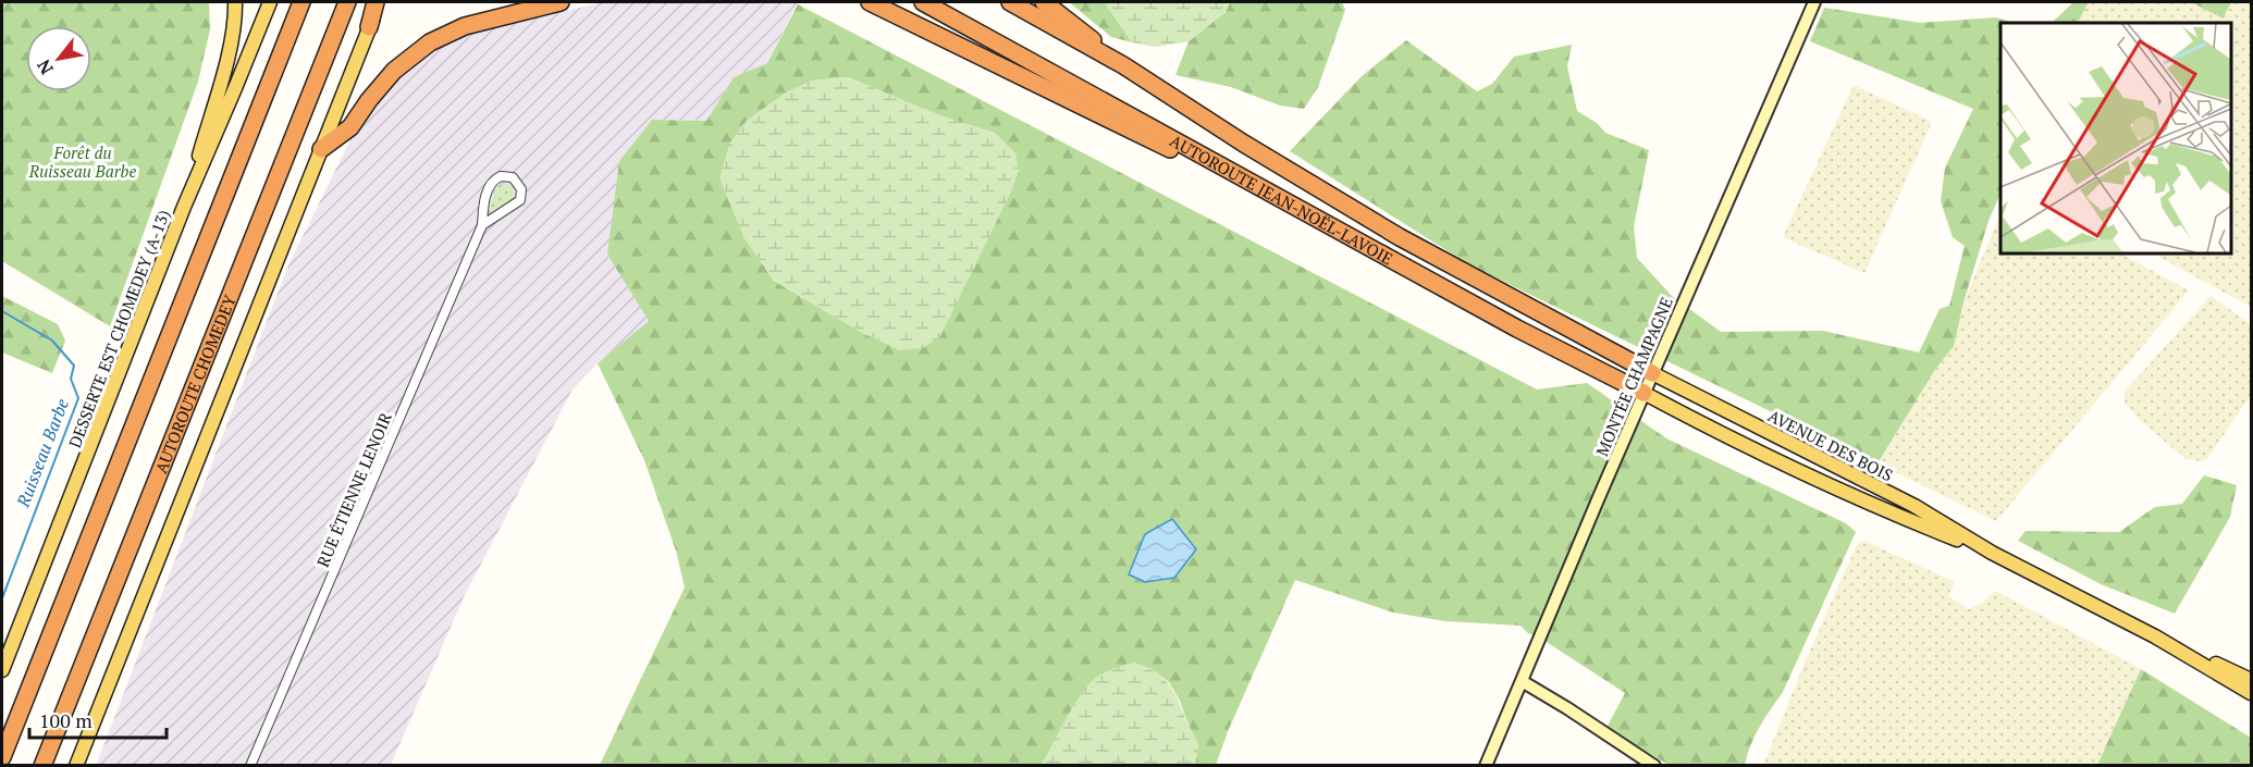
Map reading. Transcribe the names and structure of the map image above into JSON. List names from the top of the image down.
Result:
{
  "streets": {
    "highway": ["AUTOROUTE JEAN-NOËL-LAVOIE", "AUTOROUTE CHOMEDEY"],
    "main road": ["DESSERTE EST CHOMEDEY (A-13)", "AVENUE DES BOIS"],
    "street": ["MONTÉE CHAMPAGNE", "RUE ÉTIENNE LENOIR"]
  },
  "crossings": [
    ["AUTOROUTE JEAN-NOËL-LAVOIE", "MONTÉE CHAMPAGNE"],
    ["AUTOROUTE JEAN-NOËL-LAVOIE", "AVENUE DES BOIS"],
    ["MONTÉE CHAMPAGNE", "AVENUE DES BOIS"]
  ],
  "water": ["Ruisseau Barbe"],
  "parks": ["Forêt du Ruisseau Barbe"],
  "scale_bar": "100 m",
  "north": "bottom left"
}
